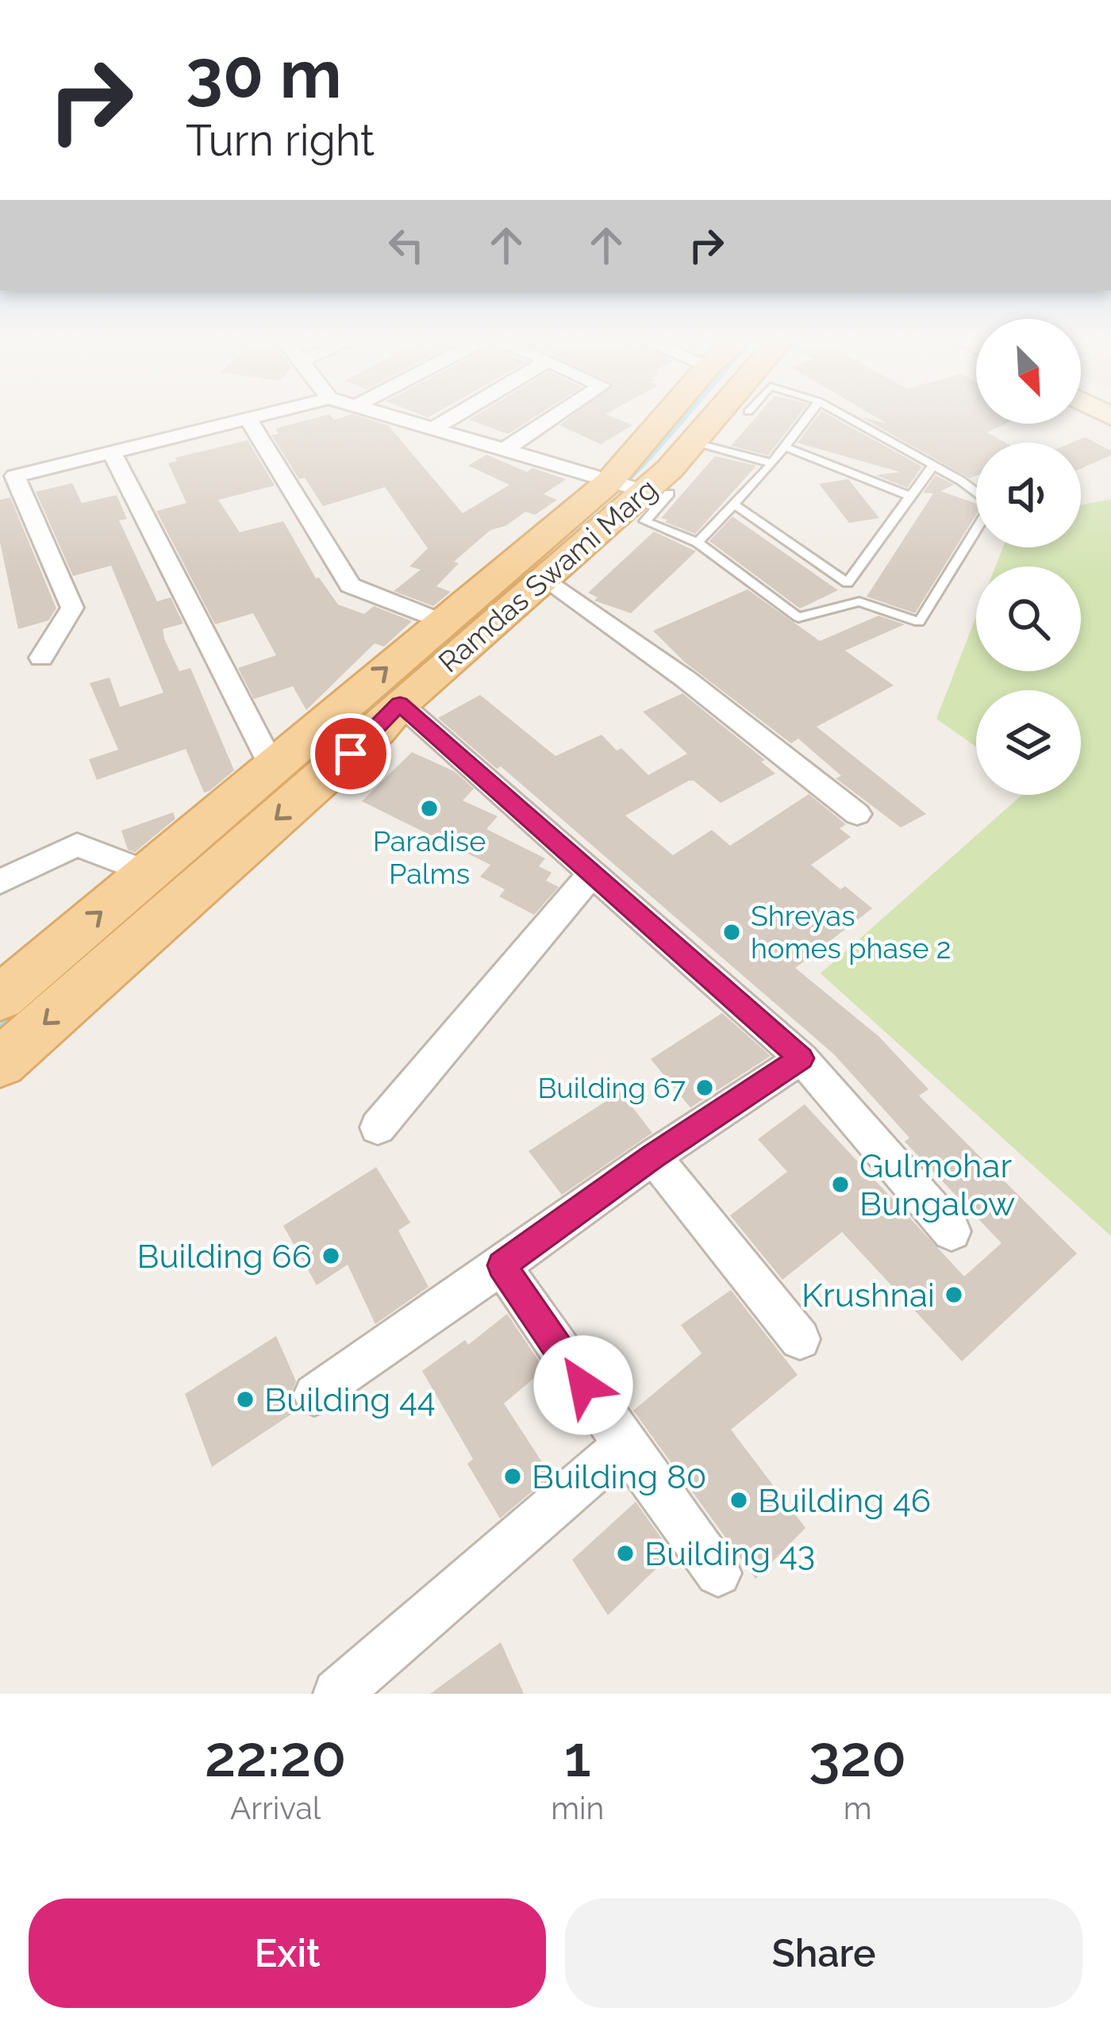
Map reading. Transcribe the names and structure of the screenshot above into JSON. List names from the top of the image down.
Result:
{
  "streets": {
    "main road": ["Ramdas Swami Marg"]
  },
  "places": [
    "Paradise Palms",
    "Shreyas homes phase 2",
    "Building 67",
    "Gulmohar Bungalow",
    "Building 66",
    "Krushnai",
    "Building 44",
    "Building 80",
    "Building 46",
    "Building 43"
  ],
  "north": "bottom right",
  "page": {
    "turn": ["30 m", "Turn right"],
    "eta": [
      "22:20",
      "Arrival",
      "1",
      "min",
      "320",
      "m"
    ],
    "buttons": ["Exit", "Share"]
  }
}
